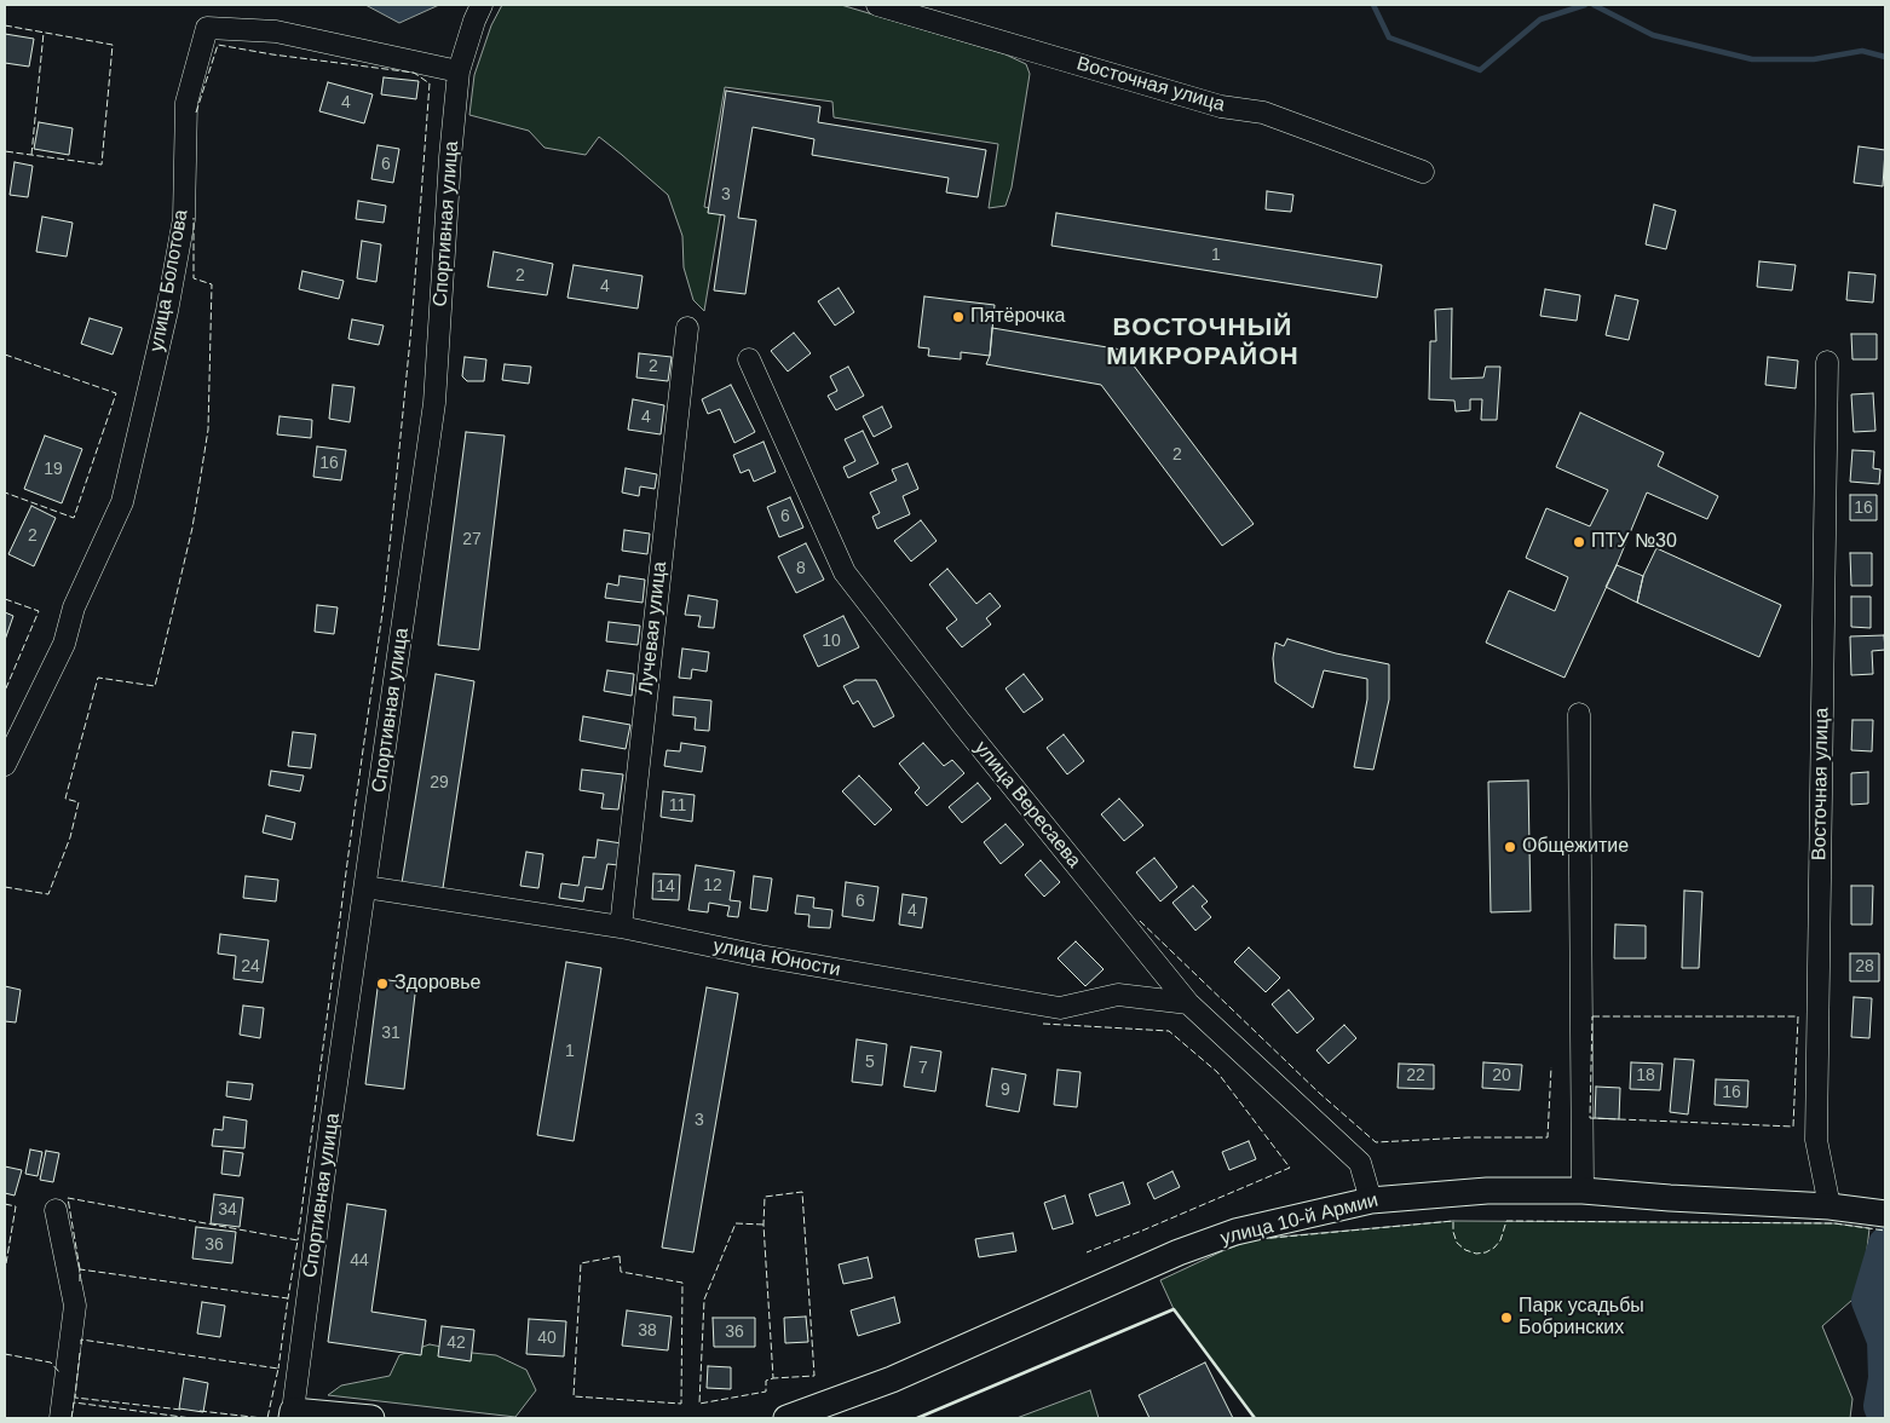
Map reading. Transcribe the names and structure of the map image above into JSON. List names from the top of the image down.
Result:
{
  "streets": {
    "main road": ["улица 10-й Армии"],
    "street": [
      "Восточная улица",
      "Спортивная улица",
      "улица Болотова",
      "Лучевая улица",
      "улица Вересаева",
      "улица Юности"
    ]
  },
  "crossings": [
    ["Восточная улица", "улица 10-й Армии"],
    ["Спортивная улица", "улица Болотова"],
    ["Спортивная улица", "улица Юности"],
    ["Лучевая улица", "улица Юности"],
    ["улица Вересаева", "улица Юности"],
    ["улица Вересаева", "улица 10-й Армии"]
  ],
  "districts": ["ВОСТОЧНЫЙ МИКРОРАЙОН"],
  "places": [
    "Пятёрочка",
    "ПТУ №30",
    "Общежитие",
    "Здоровье",
    "Парк усадьбы Бобринских"
  ],
  "house_numbers": [
    "4",
    "6",
    "3",
    "1",
    "2",
    "4",
    "2",
    "4",
    "2",
    "16",
    "19",
    "16",
    "6",
    "2",
    "27",
    "8",
    "10",
    "29",
    "11",
    "12",
    "14",
    "6",
    "4",
    "24",
    "28",
    "31",
    "1",
    "5",
    "7",
    "22",
    "20",
    "18",
    "9",
    "16",
    "3",
    "34",
    "36",
    "44",
    "38",
    "36",
    "40",
    "42"
  ]
}
